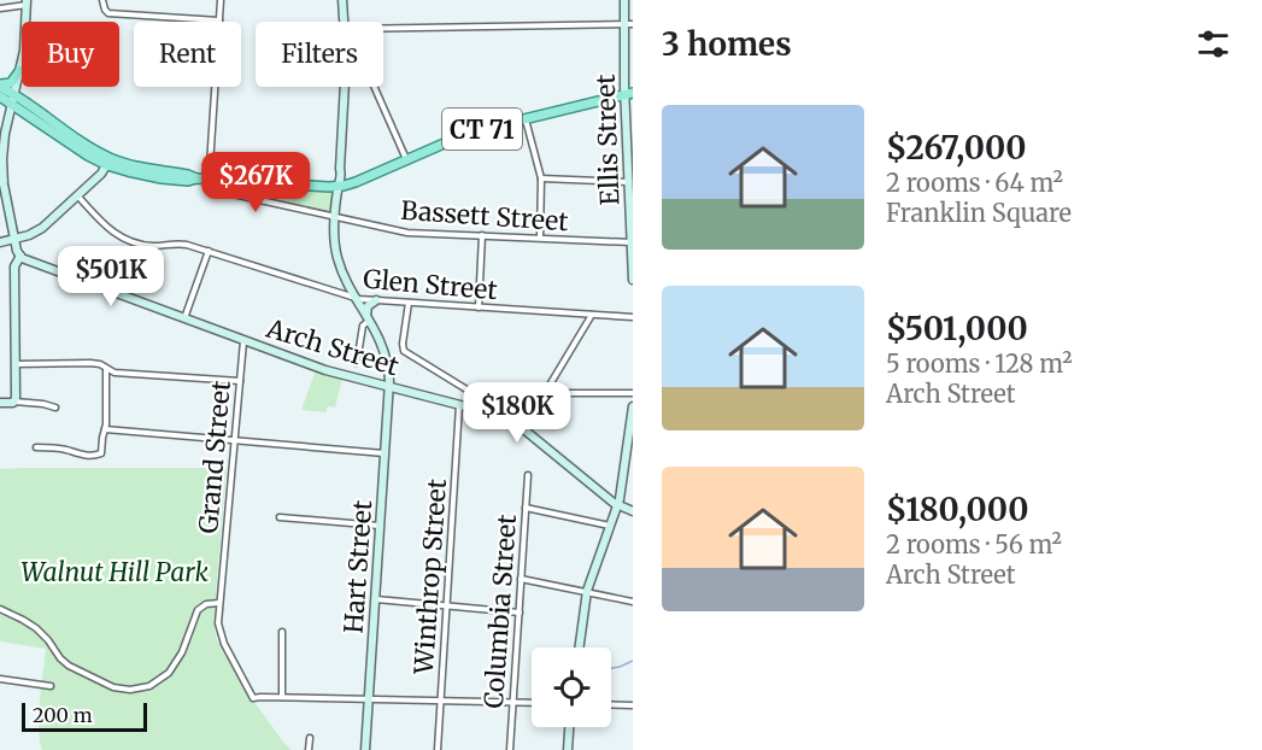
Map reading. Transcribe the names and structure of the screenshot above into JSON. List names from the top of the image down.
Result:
{
  "streets": {
    "main road": ["CT 71"],
    "street": [
      "Ellis Street",
      "Bassett Street",
      "Glen Street",
      "Arch Street",
      "Grand Street",
      "Hart Street",
      "Winthrop Street",
      "Columbia Street"
    ]
  },
  "crossings": [
    ["CT 71", "Ellis Street"],
    ["CT 71", "Bassett Street"],
    ["CT 71", "Hart Street"],
    ["Ellis Street", "Bassett Street"],
    ["Bassett Street", "Hart Street"],
    ["Glen Street", "Hart Street"],
    ["Arch Street", "Grand Street"],
    ["Arch Street", "Hart Street"],
    ["Arch Street", "Winthrop Street"]
  ],
  "parks": ["Walnut Hill Park"],
  "scale_bar": "200 m",
  "page": {
    "heading": "3 homes",
    "chip": ["Buy", "Rent", "Filters"],
    "list": [
      {
        "name": "$267,000",
        "note": "2 rooms · 64 m² · Franklin Square"
      },
      {
        "name": "$501,000",
        "note": "5 rooms · 128 m² · Arch Street"
      },
      {
        "name": "$180,000",
        "note": "2 rooms · 56 m² · Arch Street"
      }
    ],
    "price": ["$267K", "$501K", "$180K"],
    "scale": "200 m"
  }
}
